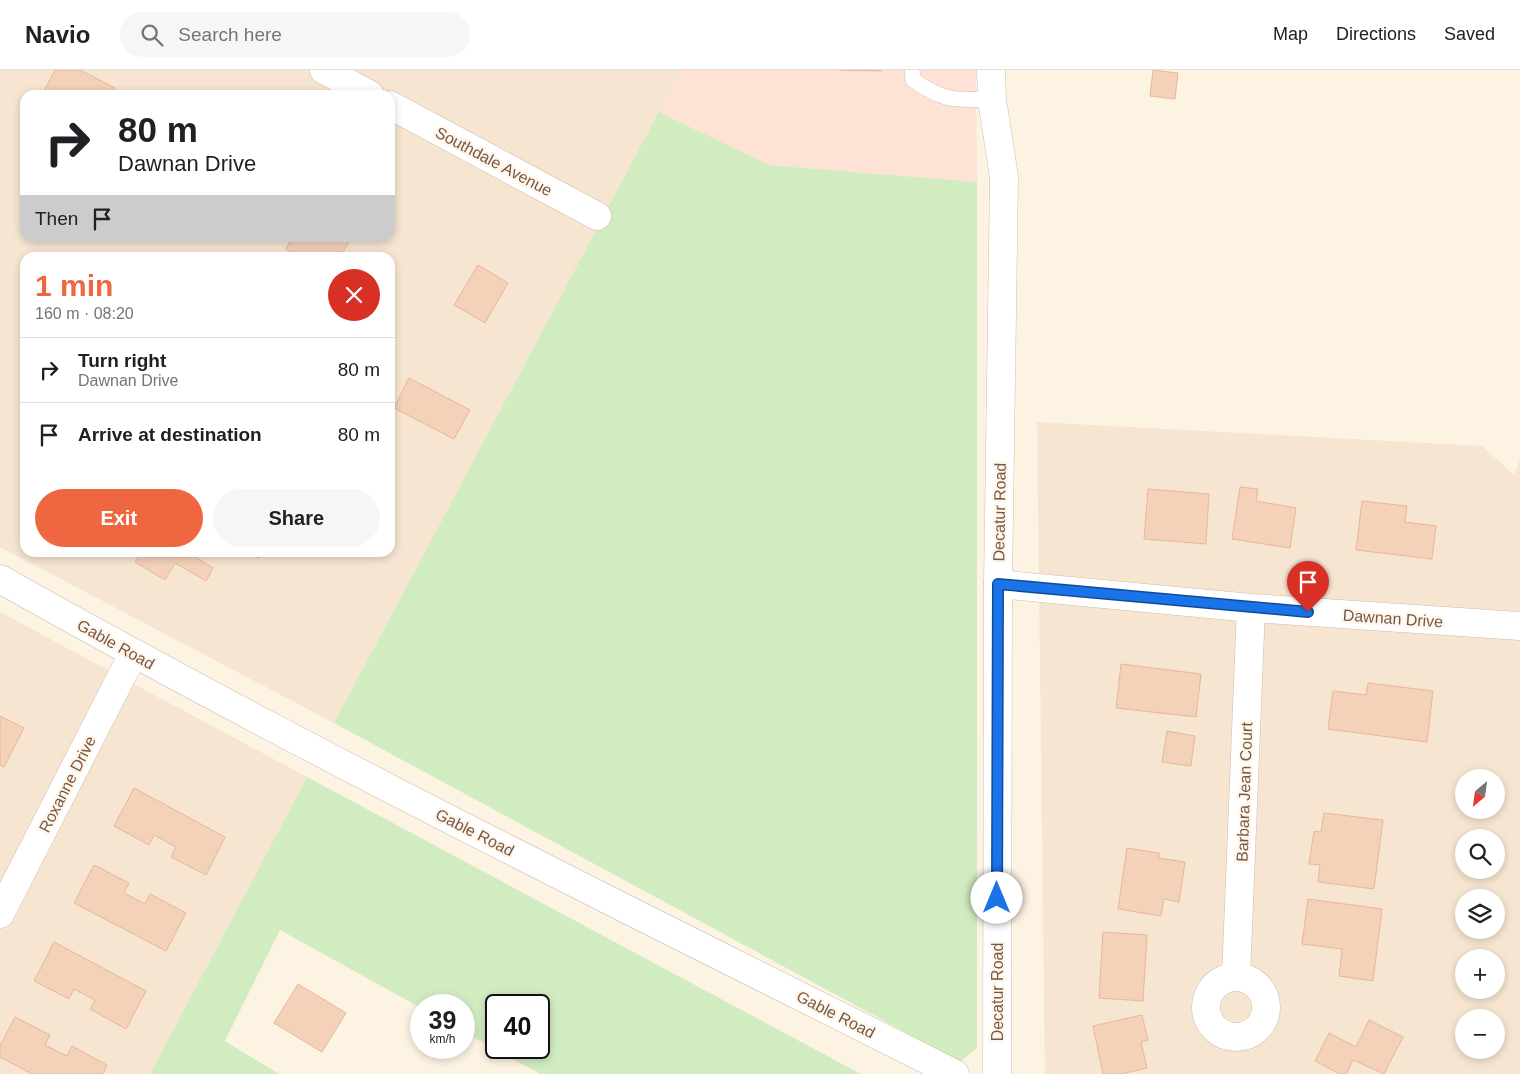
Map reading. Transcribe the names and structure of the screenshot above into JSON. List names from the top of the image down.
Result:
{
  "streets": {
    "street": [
      "Southdale Avenue",
      "Decatur Road",
      "Dawnan Drive",
      "Gable Road",
      "Roxanne Drive",
      "Barbara Jean Court"
    ]
  },
  "crossings": [
    ["Decatur Road", "Dawnan Drive"],
    ["Dawnan Drive", "Barbara Jean Court"],
    ["Gable Road", "Roxanne Drive"]
  ],
  "north": "bottom left",
  "page": {
    "header": "Navio",
    "search": "Search here",
    "nav": ["Map", "Directions", "Saved"],
    "turn": ["80 m", "Dawnan Drive"],
    "then": "Then",
    "heading": ["1 min", "160 m · 08:20"],
    "list": [
      {
        "name": "Turn right",
        "note": "Dawnan Drive",
        "value": "80 m"
      },
      {
        "name": "Arrive at destination",
        "value": "80 m"
      }
    ],
    "buttons": ["Exit", "Share"],
    "map_buttons": ["+", "−"],
    "speed": "39 km/h",
    "limit": "40"
  }
}
